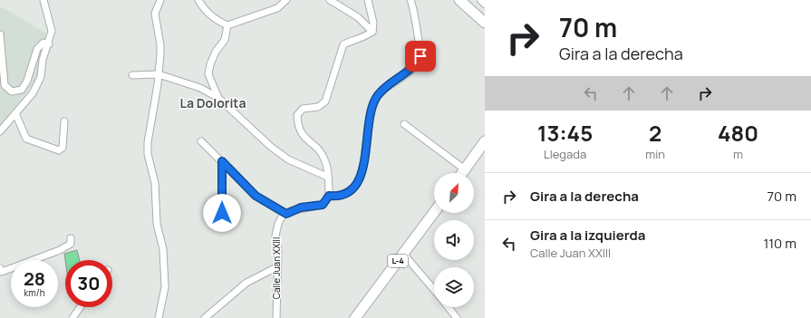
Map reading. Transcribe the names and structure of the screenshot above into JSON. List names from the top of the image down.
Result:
{
  "streets": {
    "main road": ["L-4"],
    "street": ["Calle Juan XXIII"]
  },
  "districts": ["La Dolorita"],
  "north": "top right",
  "page": {
    "turn": ["70 m", "Gira a la derecha"],
    "eta": [
      "13:45",
      "Llegada",
      "2",
      "min",
      "480",
      "m"
    ],
    "list": [
      {
        "name": "Gira a la derecha",
        "value": "70 m"
      },
      {
        "name": "Gira a la izquierda",
        "note": "Calle Juan XXIII",
        "value": "110 m"
      }
    ],
    "speed": "28 km/h",
    "limit": "30"
  }
}
